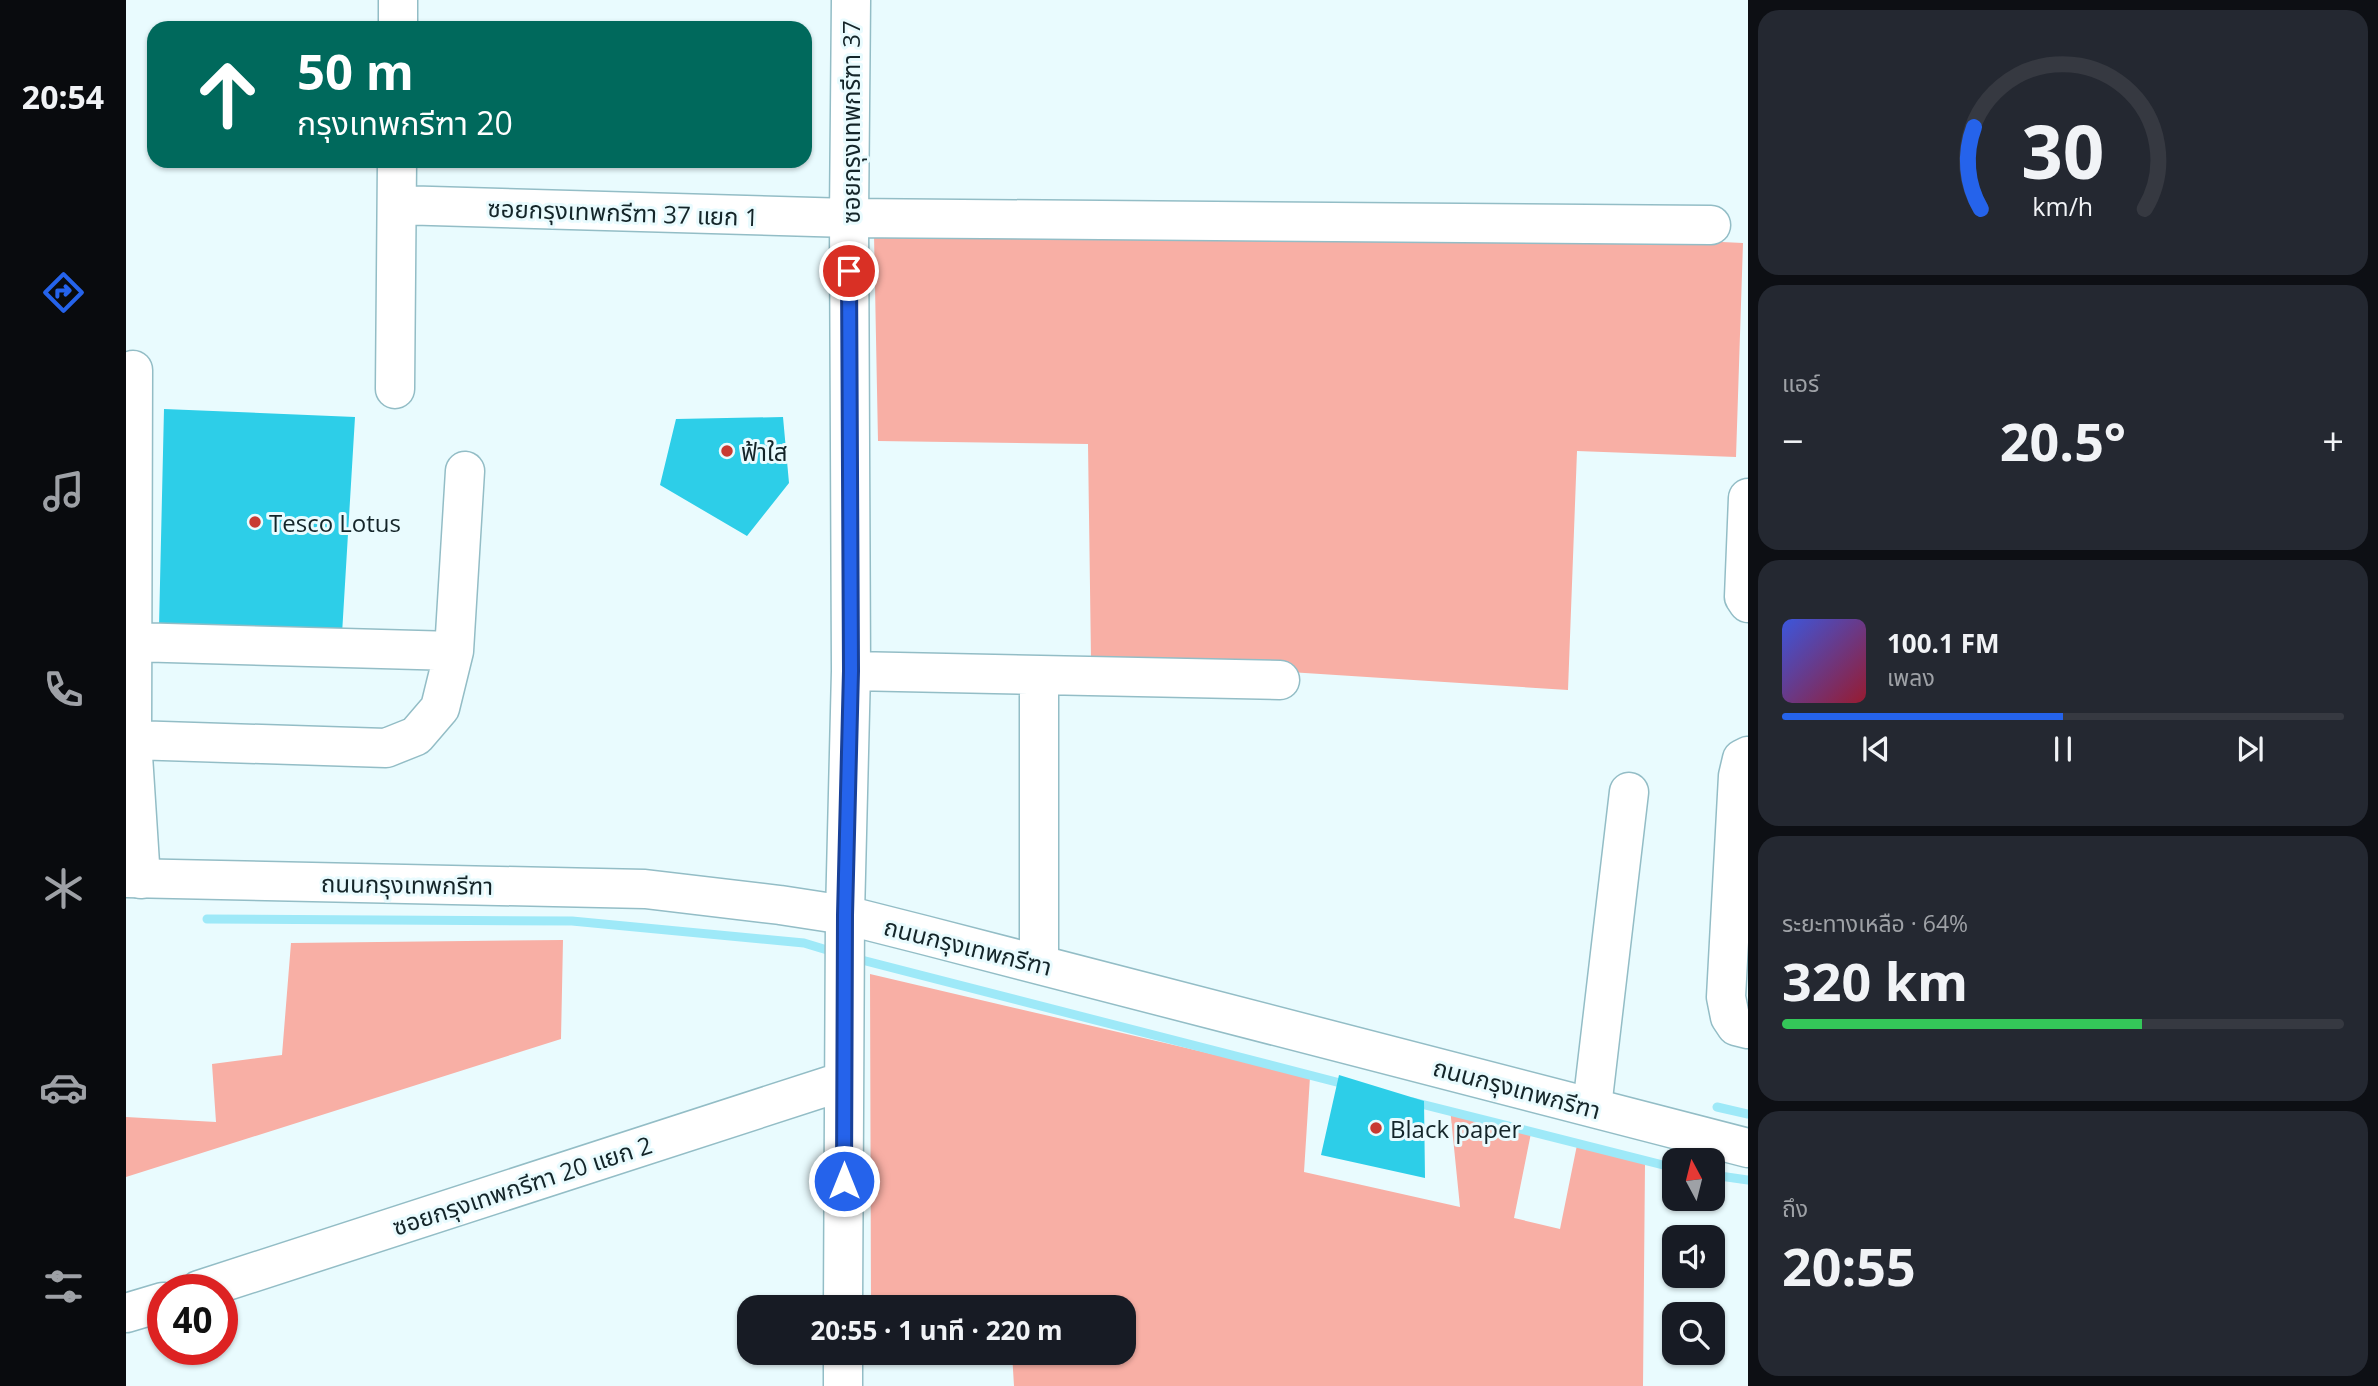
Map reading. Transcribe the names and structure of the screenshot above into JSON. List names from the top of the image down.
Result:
{
  "streets": {
    "street": [
      "ซอยกรุงเทพกรีฑา 37",
      "ซอยกรุงเทพกรีฑา 37 แยก 1",
      "ถนนกรุงเทพกรีฑา",
      "ซอยกรุงเทพกรีฑา 20 แยก 2"
    ]
  },
  "crossings": [
    ["ซอยกรุงเทพกรีฑา 37", "ซอยกรุงเทพกรีฑา 37 แยก 1"],
    ["ซอยกรุงเทพกรีฑา 37", "ถนนกรุงเทพกรีฑา"],
    ["ซอยกรุงเทพกรีฑา 37", "ซอยกรุงเทพกรีฑา 20 แยก 2"]
  ],
  "places": ["ฟ้าใส", "Tesco Lotus", "Black paper"],
  "north": "top",
  "page": {
    "tabs": "20:54",
    "turn": ["50 m", "กรุงเทพกรีฑา 20"],
    "tile": [
      "แอร์",
      ["ระยะทางเหลือ · 64%", "320 km"],
      ["ถึง", "20:55"]
    ],
    "heat": ["−", "20.5°", "+"],
    "song": ["100.1 FM", "เพลง"],
    "limit": "40",
    "trip": "20:55 · 1 นาที · 220 m",
    "gauge": ["30", "km/h"]
  }
}
